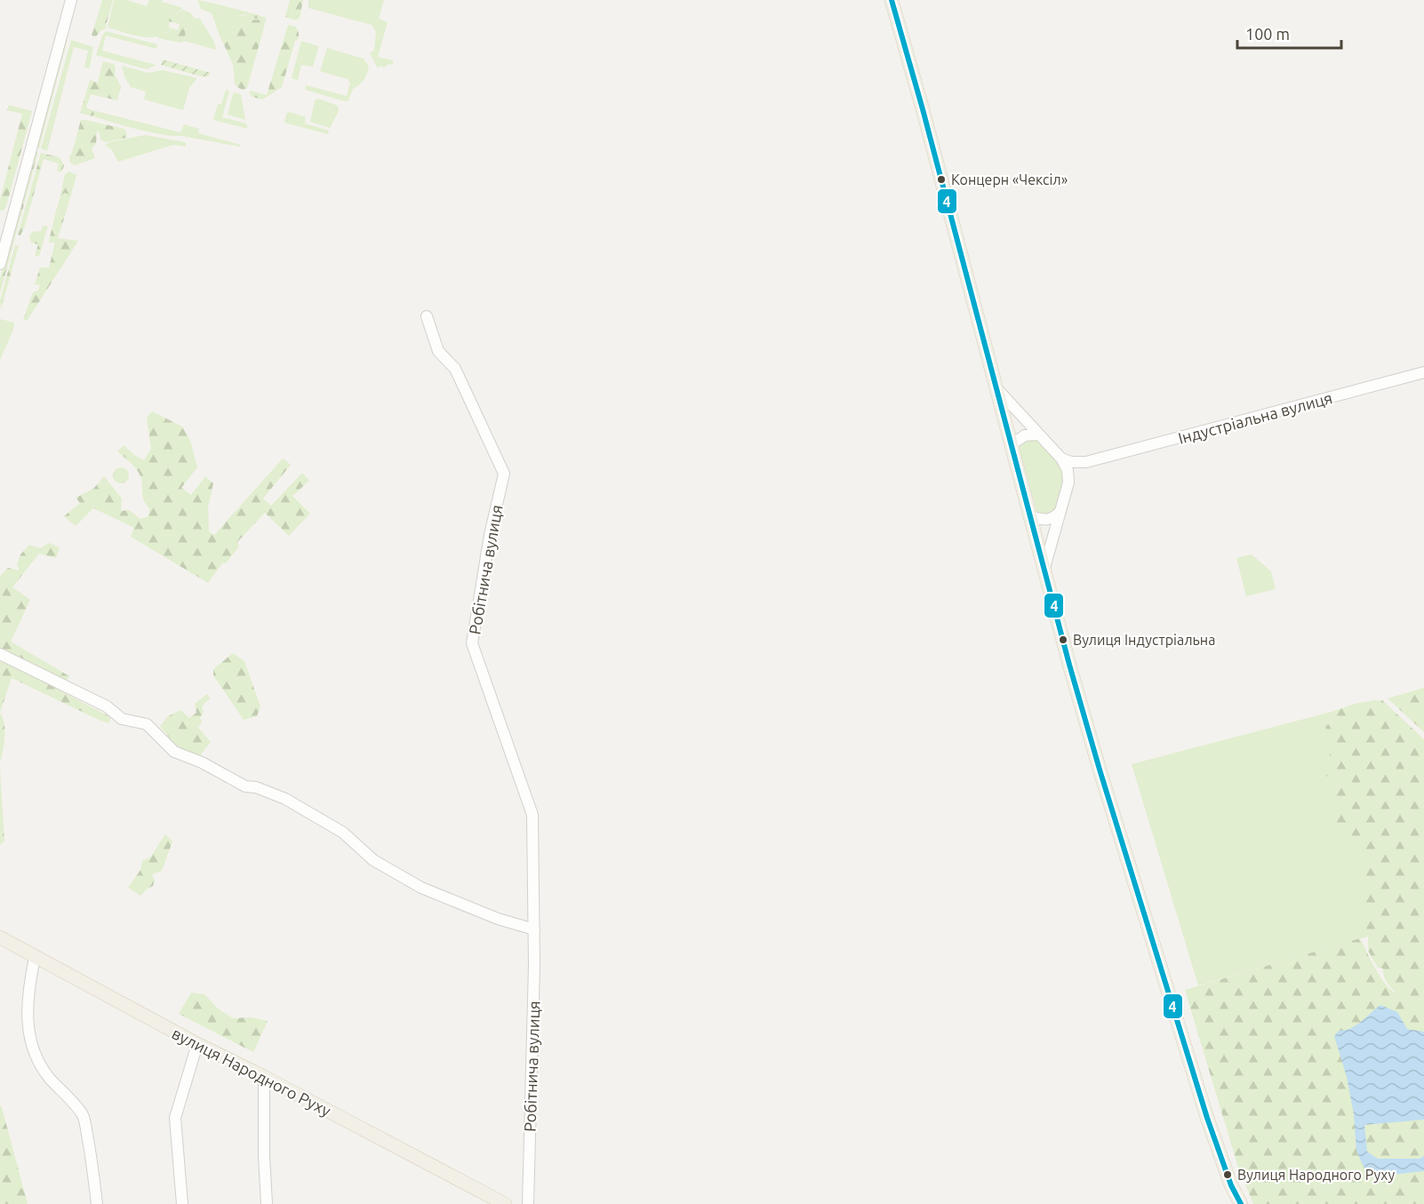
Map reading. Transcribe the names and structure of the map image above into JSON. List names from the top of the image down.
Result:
{
  "streets": {
    "main road": ["вулиця Народного Руху"],
    "street": ["Індустріальна вулиця", "Робітнича вулиця"]
  },
  "places": ["Концерн «Чексіл»", "Вулиця Індустріальна", "Вулиця Народного Руху"],
  "lines": ["transit line 4"],
  "scale_bar": "100 m"
}
